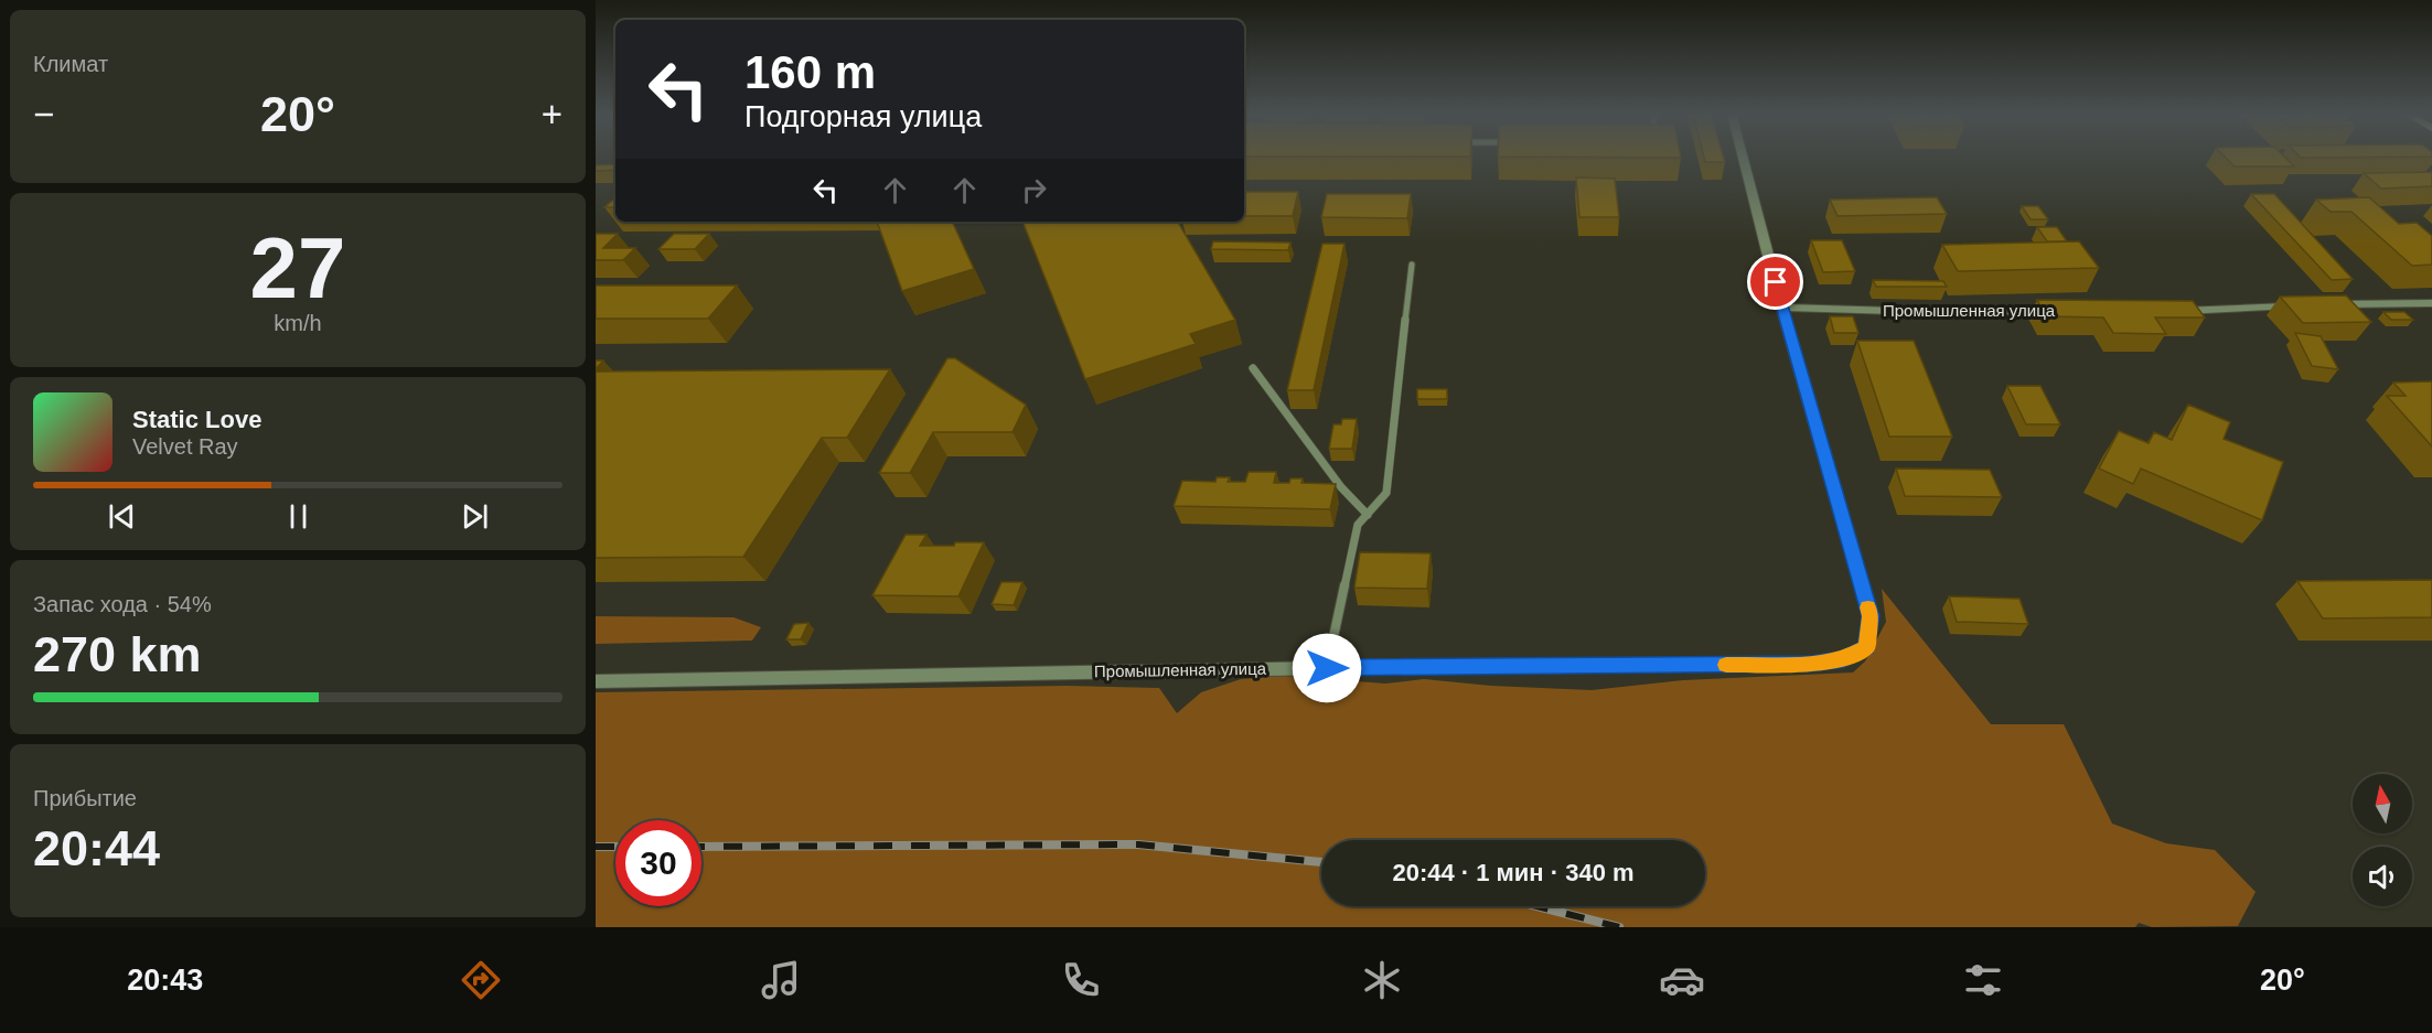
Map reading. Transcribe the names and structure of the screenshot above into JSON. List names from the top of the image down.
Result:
{
  "streets": {
    "street": ["Промышленная улица"]
  },
  "north": "top",
  "page": {
    "tile": [
      "Климат",
      ["27", "km/h"],
      ["Запас хода · 54%", "270 km"],
      ["Прибытие", "20:44"]
    ],
    "turn": ["160 m", "Подгорная улица"],
    "heat": ["−", "20°", "+"],
    "song": ["Static Love", "Velvet Ray"],
    "limit": "30",
    "trip": "20:44 · 1 мин · 340 m",
    "tabs": ["20:43", "20°"]
  }
}
